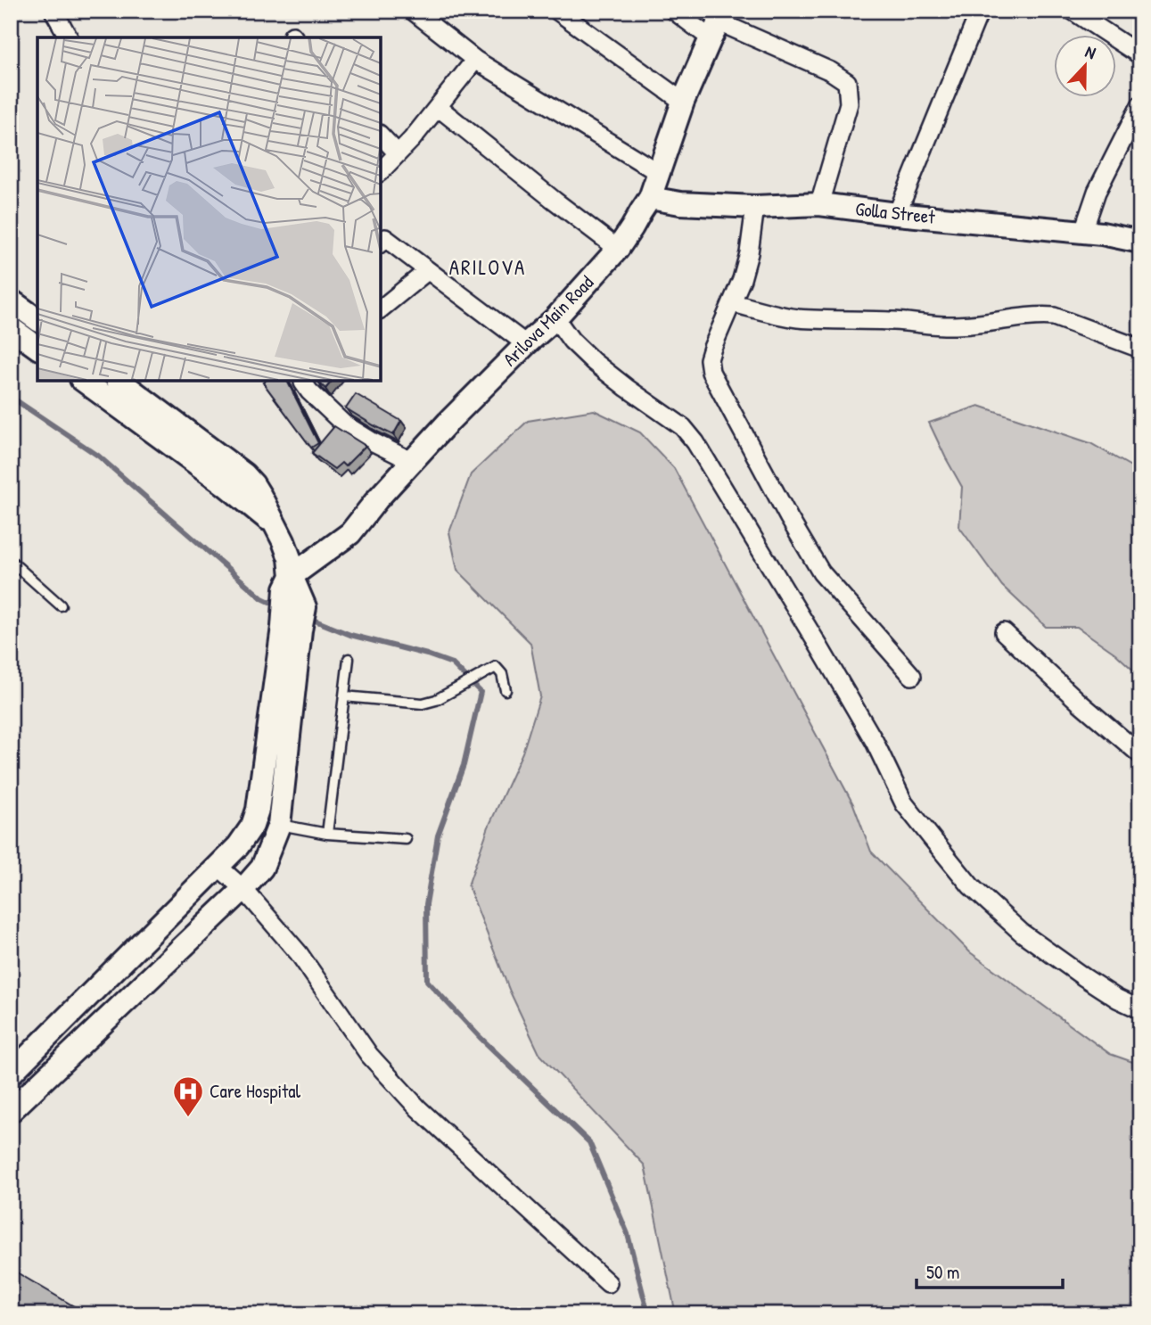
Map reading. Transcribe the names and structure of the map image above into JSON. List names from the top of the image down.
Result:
{
  "streets": {
    "street": ["Golla Street", "Arilova Main Road"]
  },
  "crossings": [
    ["Golla Street", "Arilova Main Road"]
  ],
  "districts": ["ARILOVA"],
  "places": {
    "hospital": ["Care Hospital"]
  },
  "scale_bar": "50 m",
  "north": "top"
}
